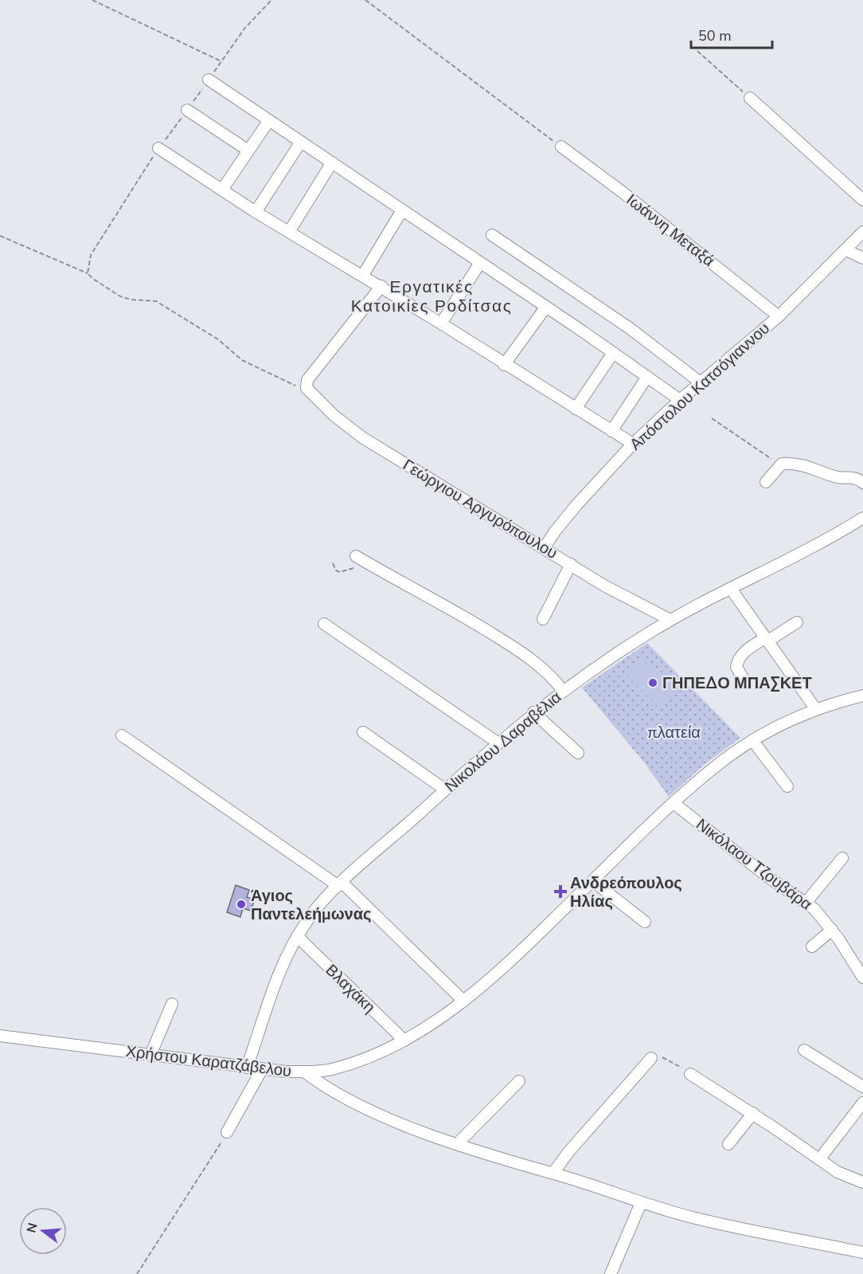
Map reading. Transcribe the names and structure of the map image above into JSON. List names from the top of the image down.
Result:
{
  "streets": {
    "street": [
      "Ιωάννη Μεταξά",
      "Απόστολου Κατσόγιαννου",
      "Γεώργιου Αργυρόπουλου",
      "Νικολάου Δαραβέλια",
      "Νικόλαου Τζουβάρα",
      "Βλαχάκη",
      "Χρήστου Καρατζάβελου"
    ]
  },
  "crossings": [
    ["Ιωάννη Μεταξά", "Απόστολου Κατσόγιαννου"],
    ["Απόστολου Κατσόγιαννου", "Γεώργιου Αργυρόπουλου"],
    ["Γεώργιου Αργυρόπουλου", "Νικολάου Δαραβέλια"],
    ["Νικολάου Δαραβέλια", "Βλαχάκη"],
    ["Νικολάου Δαραβέλια", "Χρήστου Καρατζάβελου"],
    ["Νικόλαου Τζουβάρα", "Χρήστου Καρατζάβελου"],
    ["Βλαχάκη", "Χρήστου Καρατζάβελου"]
  ],
  "districts": ["Εργατικές Κατοικίες Ροδίτσας"],
  "parks": ["πλατεία"],
  "places": {
    "other": ["ΓΗΠΕΔΟ ΜΠΑΣΚΕΤ", "Άγιος Παντελεήμωνας"],
    "health": ["Ανδρεόπουλος Ηλίας"]
  },
  "scale_bar": "50 m",
  "north": "left"
}
